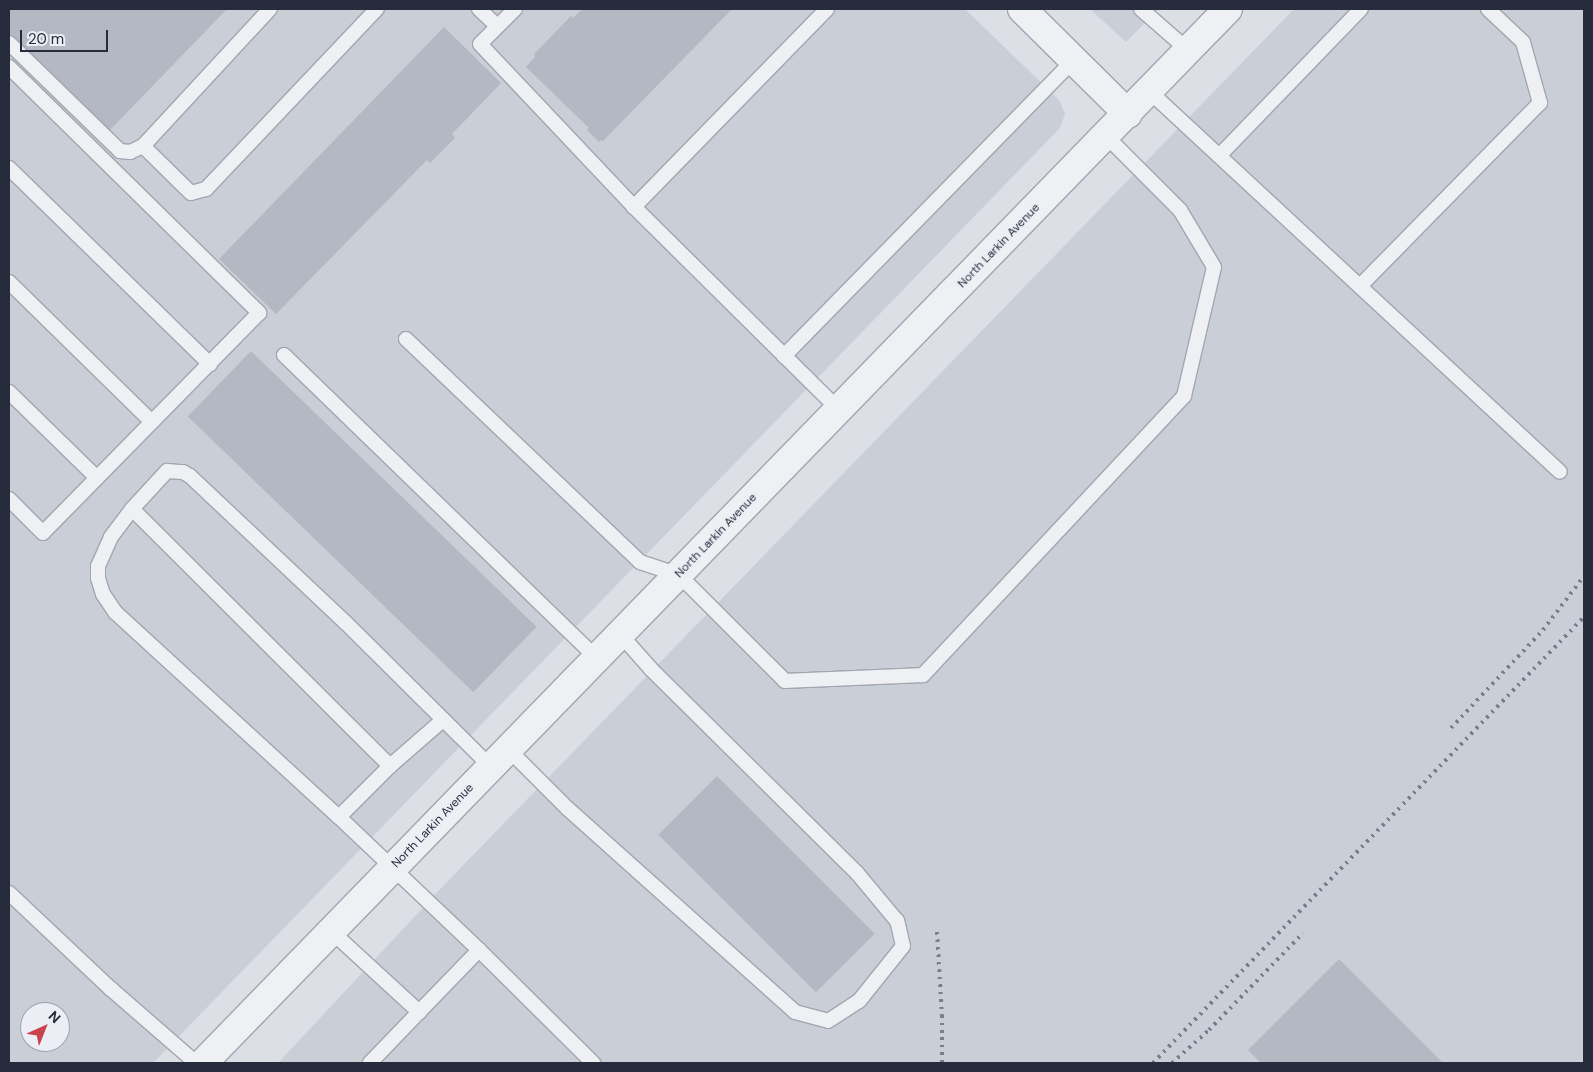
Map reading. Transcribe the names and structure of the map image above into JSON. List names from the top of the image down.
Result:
{
  "streets": {
    "street": ["North Larkin Avenue"]
  },
  "scale_bar": "20 m",
  "north": "top right"
}
